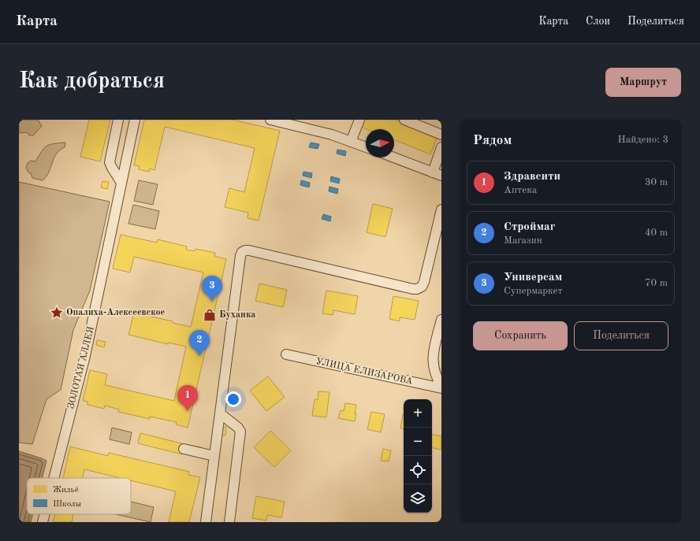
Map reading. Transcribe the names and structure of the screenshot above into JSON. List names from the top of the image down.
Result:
{
  "streets": {
    "street": ["ЗОЛОТАЯ АЛЛЕЯ", "УЛИЦА ЕЛИЗАРОВА"]
  },
  "places": {
    "place": ["Опалиха-Алексеевское"],
    "shop": ["Буханка"]
  },
  "legend": ["Жильё", "Школы"],
  "north": "right",
  "page": {
    "header": "Карта",
    "nav": ["Карта", "Слои", "Поделиться"],
    "buttons": [
      "Маршрут",
      ["Сохранить", "Поделиться"]
    ],
    "title": "Как добраться",
    "heading": ["Рядом", "Найдено: 3"],
    "list": [
      {
        "mark": "1",
        "name": "Здравсити",
        "note": "Аптека",
        "value": "30 m"
      },
      {
        "mark": "2",
        "name": "Строймаг",
        "note": "Магазин",
        "value": "40 m"
      },
      {
        "mark": "3",
        "name": "Универсам",
        "note": "Супермаркет",
        "value": "70 m"
      }
    ],
    "pins": ["3", "2", "1"],
    "map_buttons": ["+", "−"]
  }
}
